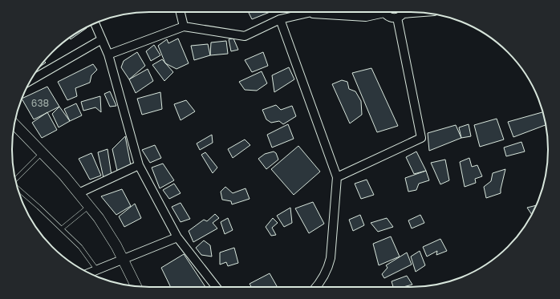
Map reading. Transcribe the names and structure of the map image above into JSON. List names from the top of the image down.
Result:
{
  "house_numbers": ["638"]
}
